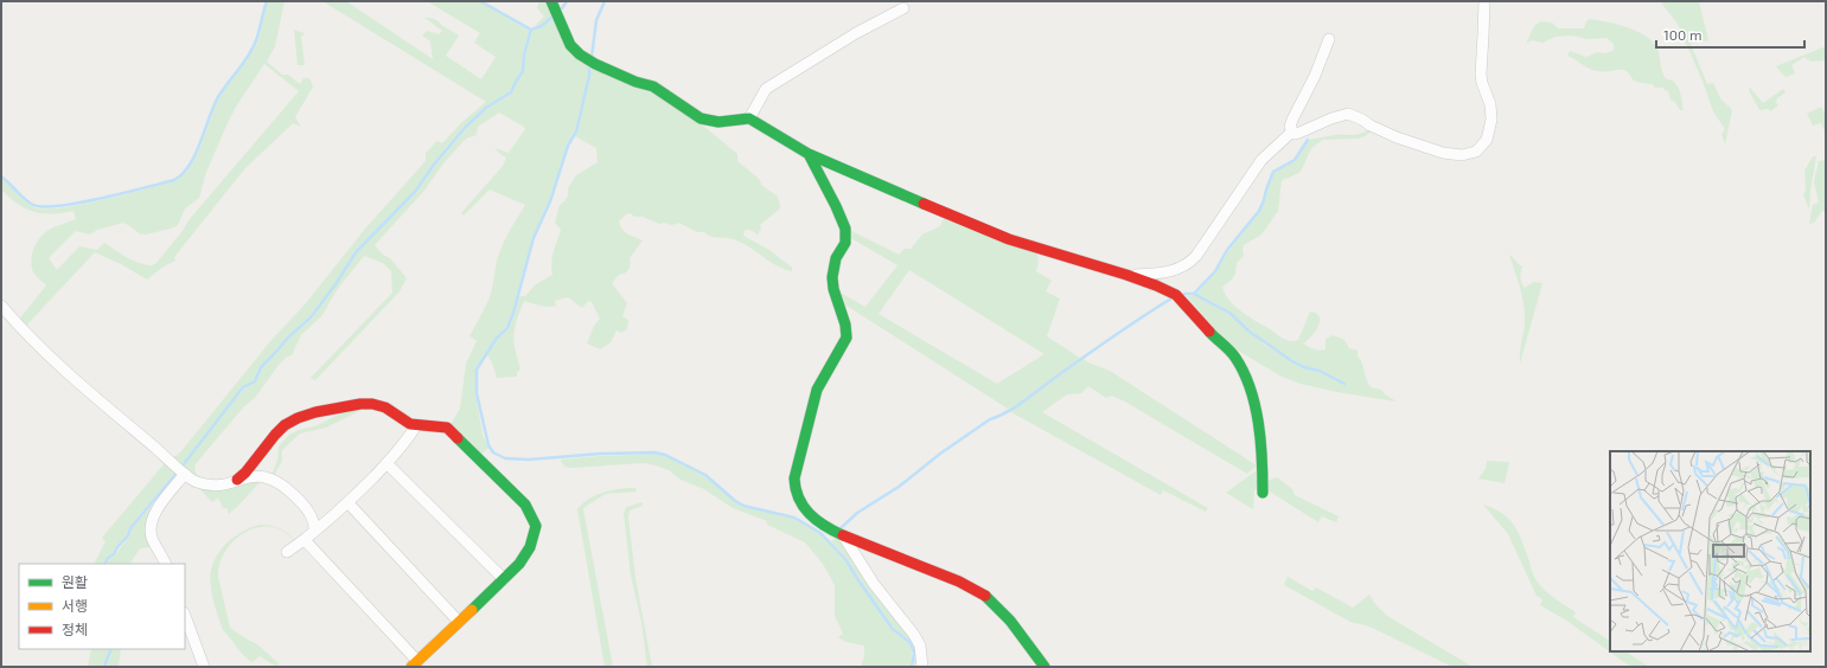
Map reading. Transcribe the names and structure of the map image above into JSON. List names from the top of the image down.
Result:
{
  "legend": ["원활", "서행", "정체"],
  "scale_bar": "100 m"
}
